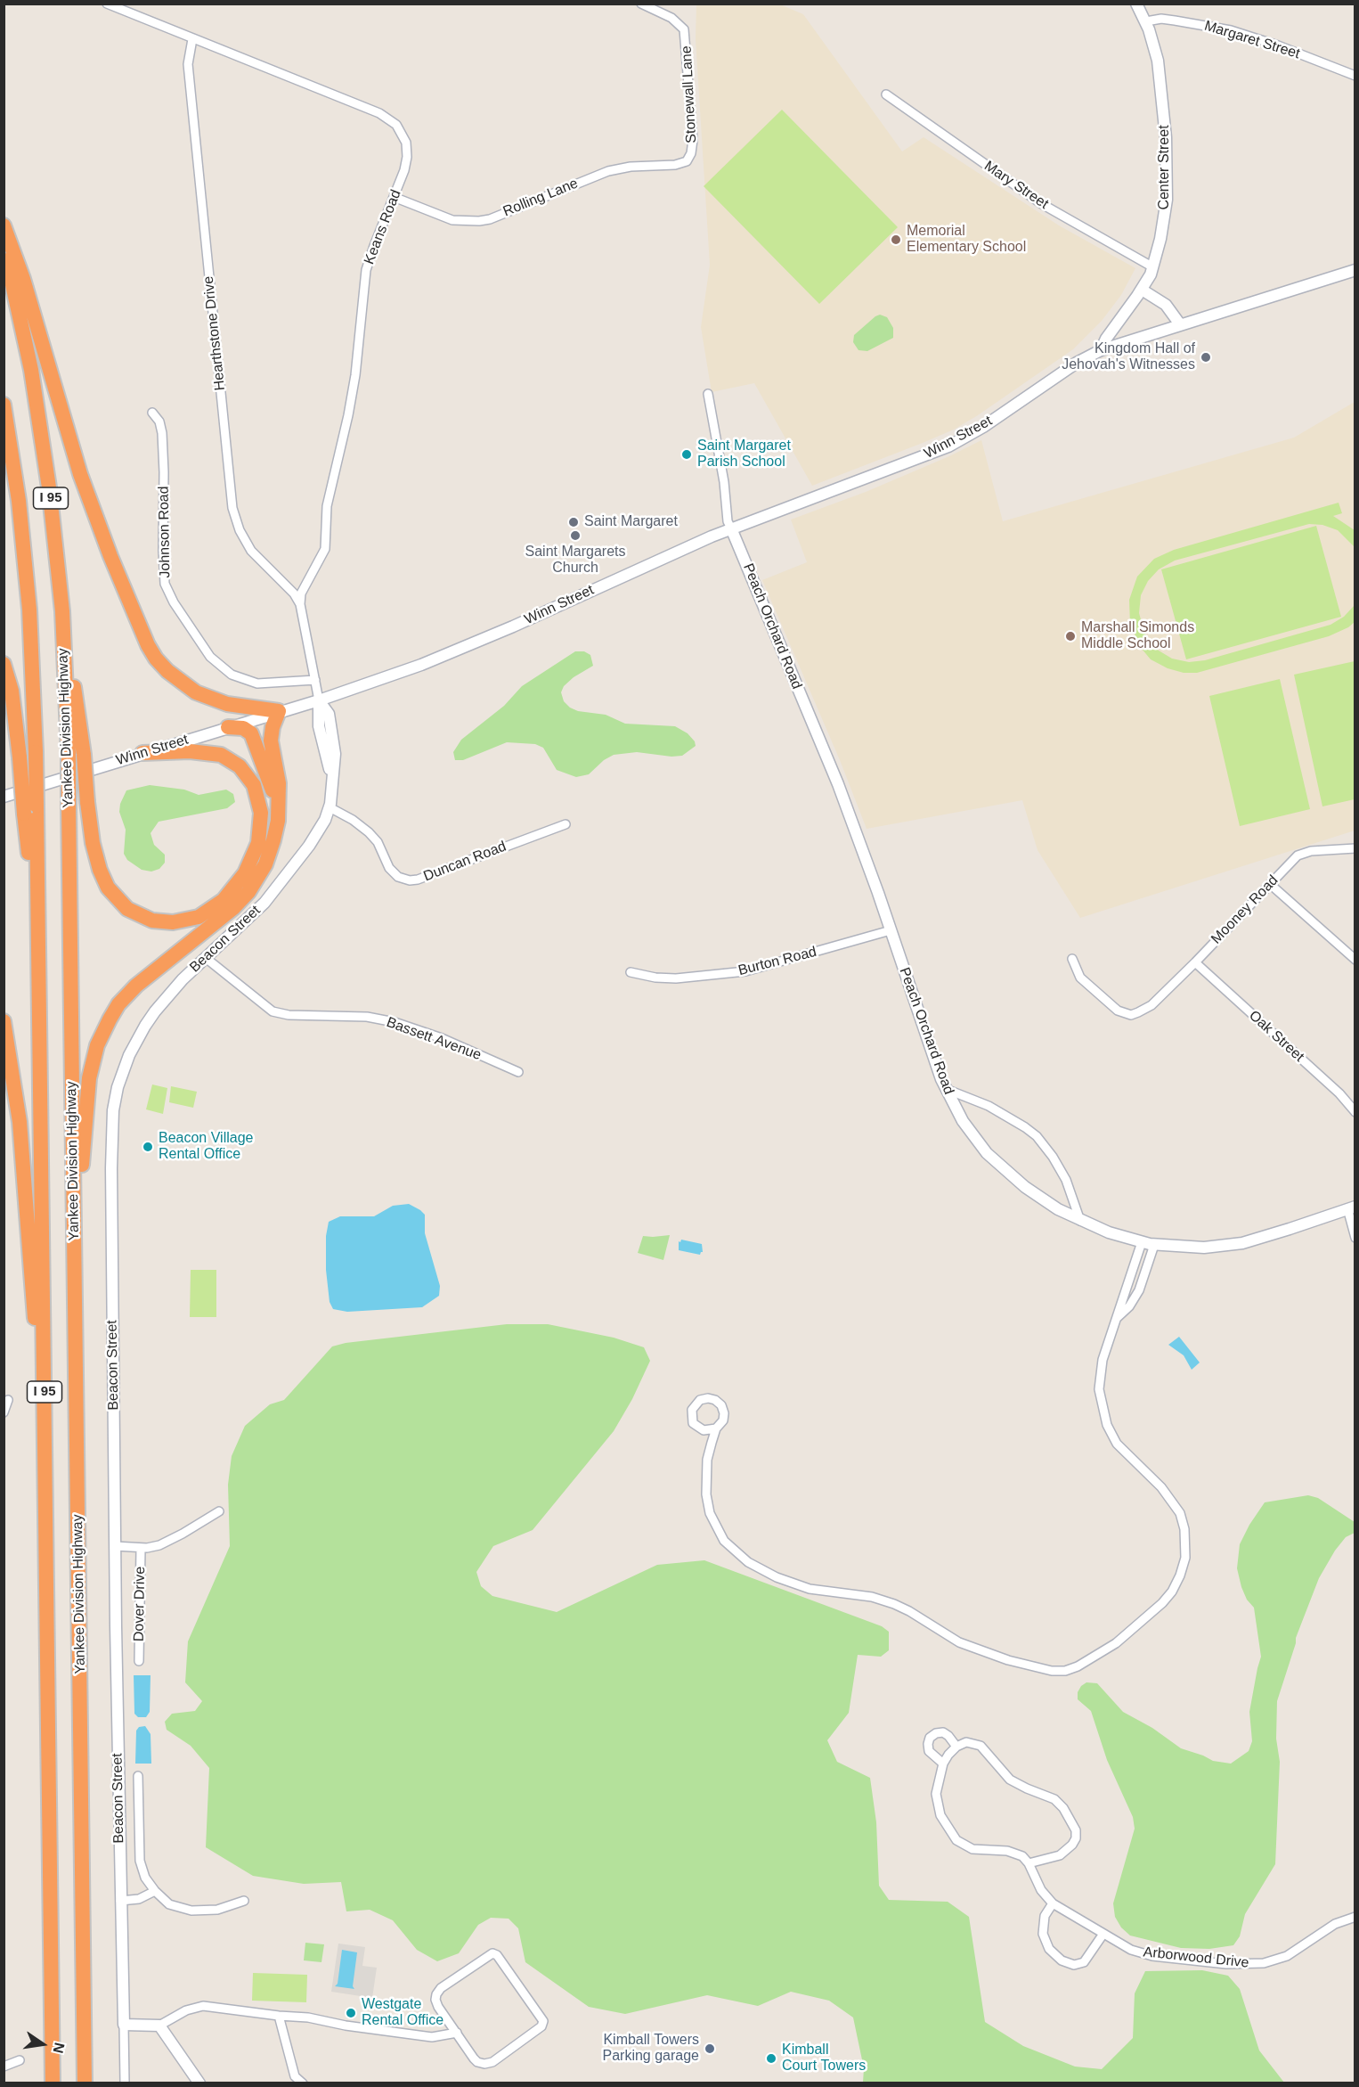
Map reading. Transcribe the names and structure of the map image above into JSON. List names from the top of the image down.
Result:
{
  "streets": {
    "highway": ["I 95", "Yankee Division Highway"],
    "street": [
      "Margaret Street",
      "Stonewall Lane",
      "Center Street",
      "Mary Street",
      "Rolling Lane",
      "Keans Road",
      "Hearthstone Drive",
      "Winn Street",
      "Johnson Road",
      "Peach Orchard Road",
      "Duncan Road",
      "Mooney Road",
      "Beacon Street",
      "Burton Road",
      "Oak Street",
      "Bassett Avenue",
      "Dover Drive",
      "Arborwood Drive"
    ]
  },
  "crossings": [
    ["Margaret Street", "Center Street"],
    ["Stonewall Lane", "Rolling Lane"],
    ["Center Street", "Mary Street"],
    ["Center Street", "Winn Street"],
    ["Rolling Lane", "Keans Road"],
    ["Keans Road", "Hearthstone Drive"],
    ["Keans Road", "Winn Street"],
    ["Keans Road", "Johnson Road"],
    ["Keans Road", "Beacon Street"],
    ["Winn Street", "Peach Orchard Road"],
    ["Winn Street", "Beacon Street"],
    ["Peach Orchard Road", "Burton Road"],
    ["Duncan Road", "Beacon Street"],
    ["Mooney Road", "Oak Street"],
    ["Beacon Street", "Bassett Avenue"],
    ["Beacon Street", "Dover Drive"]
  ],
  "places": [
    "Memorial Elementary School",
    "Kingdom Hall of Jehovah's Witnesses",
    "Saint Margaret Parish School",
    "Saint Margaret",
    "Saint Margarets Church",
    "Marshall Simonds Middle School",
    "Beacon Village Rental Office",
    "Westgate Rental Office",
    "Kimball Towers Parking garage",
    "Kimball Court Towers"
  ],
  "north": "right"
}
